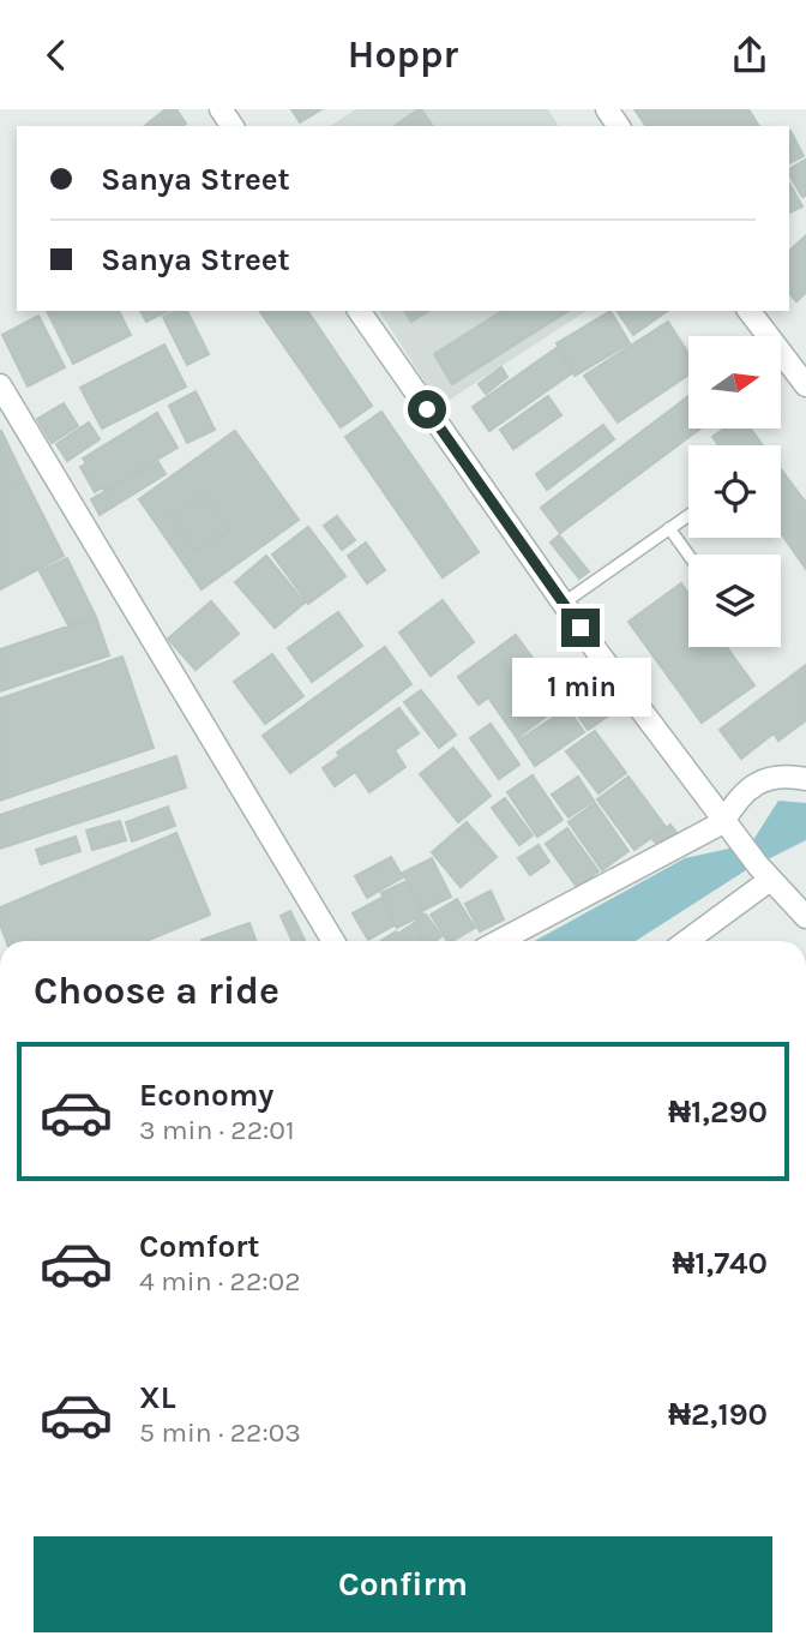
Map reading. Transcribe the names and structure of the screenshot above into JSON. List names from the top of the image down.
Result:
{
  "north": "right",
  "page": {
    "header": "Hoppr",
    "banner": ["Sanya Street", "Sanya Street"],
    "bubble": "1 min",
    "heading": "Choose a ride",
    "list": [
      {
        "name": "Economy",
        "note": "3 min · 22:01",
        "value": "₦1,290"
      },
      {
        "name": "Comfort",
        "note": "4 min · 22:02",
        "value": "₦1,740"
      },
      {
        "name": "XL",
        "note": "5 min · 22:03",
        "value": "₦2,190"
      }
    ],
    "buttons": "Confirm"
  }
}
